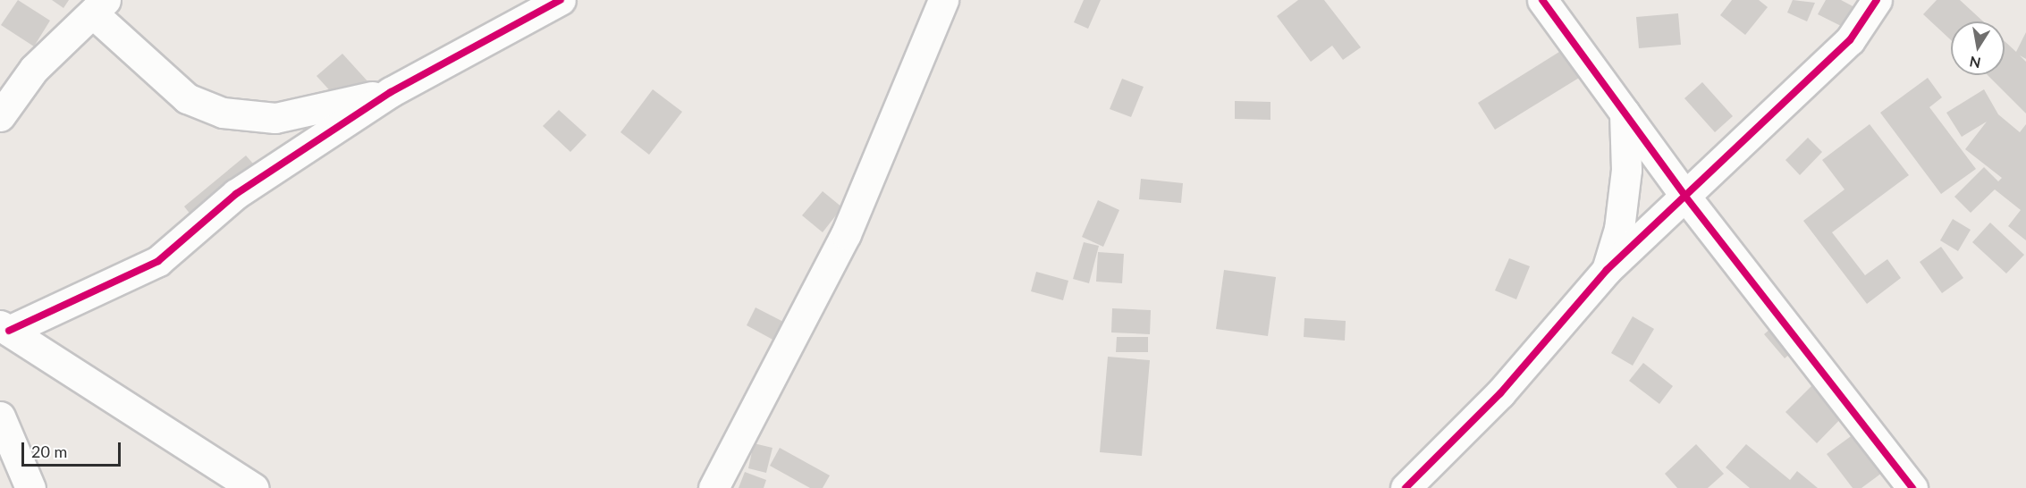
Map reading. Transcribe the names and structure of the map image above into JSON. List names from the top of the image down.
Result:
{
  "scale_bar": "20 m",
  "north": "bottom"
}
